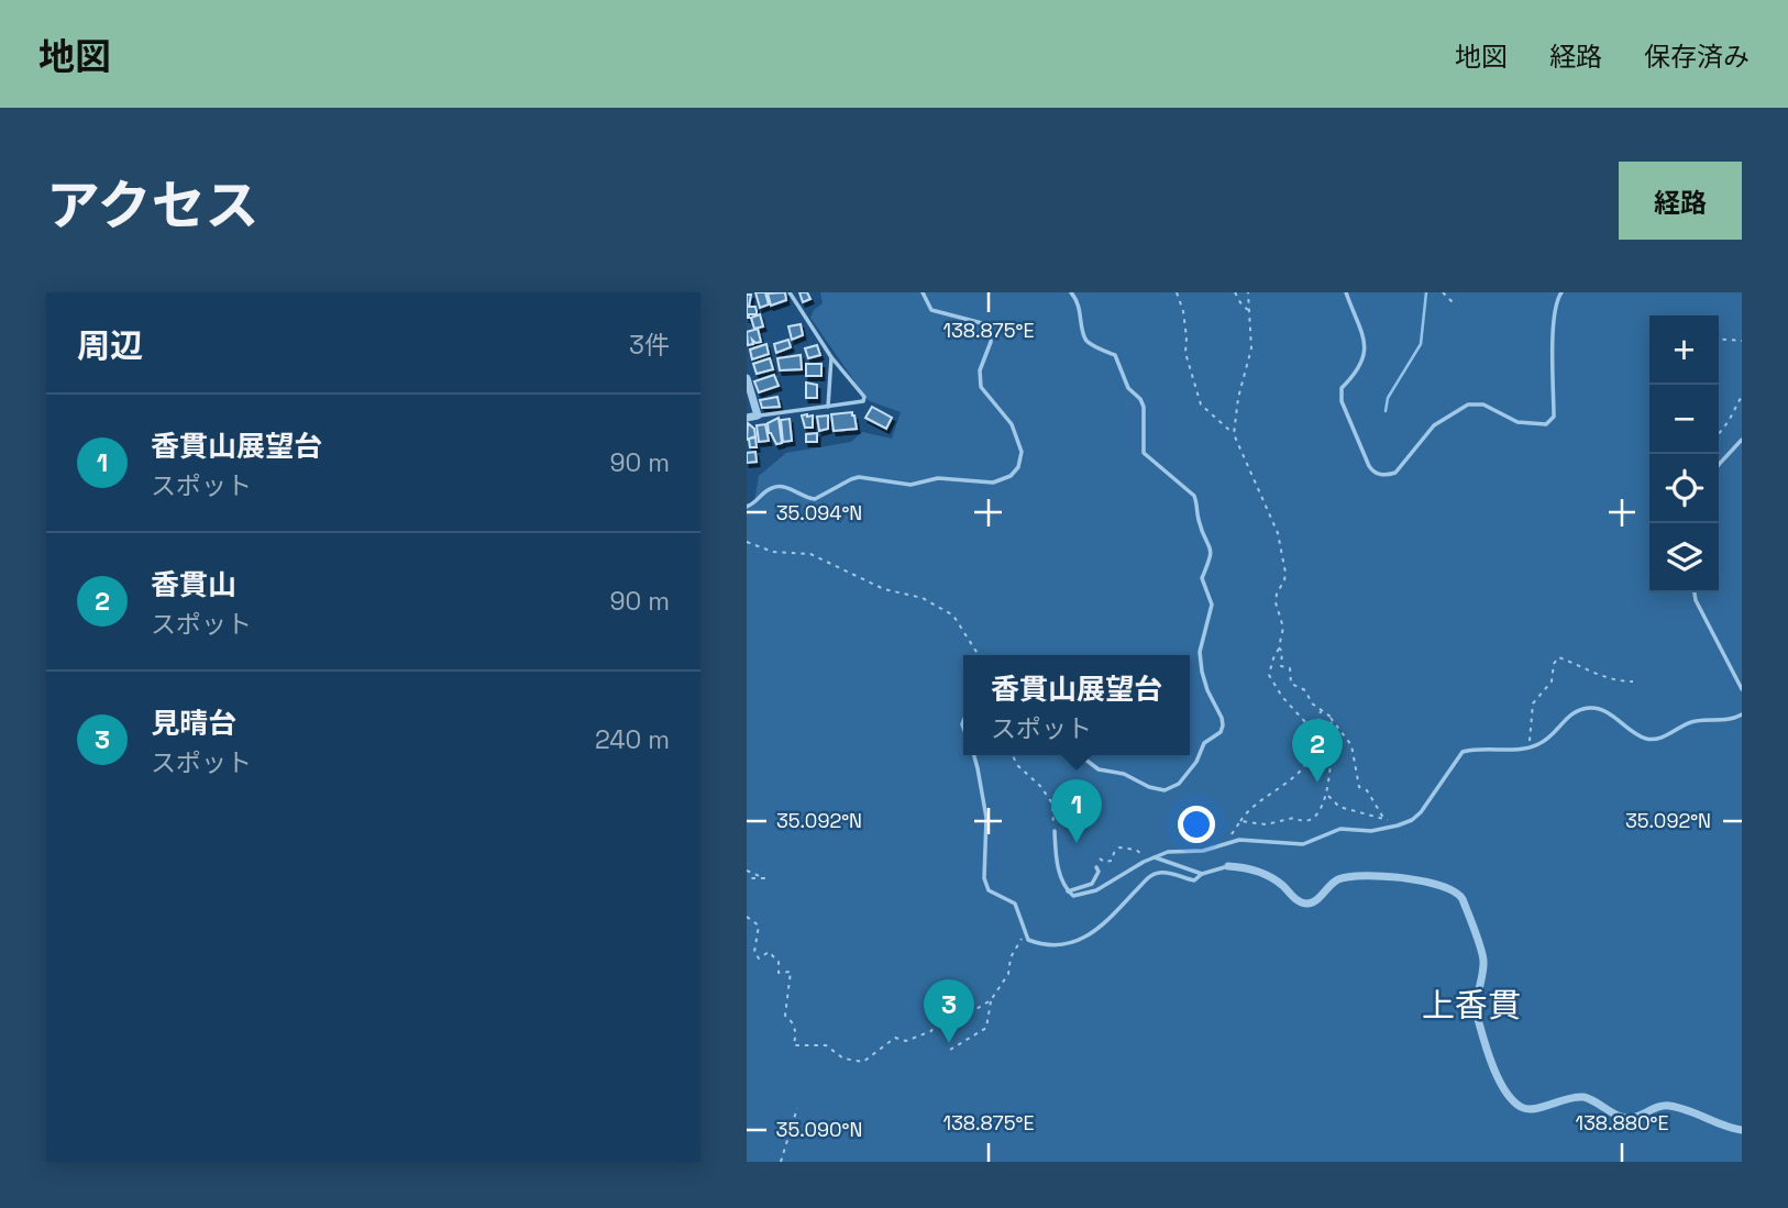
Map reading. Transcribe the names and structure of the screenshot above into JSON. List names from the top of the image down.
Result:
{
  "districts": ["上香貫"],
  "page": {
    "header": "地図",
    "nav": ["地図", "経路", "保存済み"],
    "title": "アクセス",
    "buttons": "経路",
    "heading": ["周辺", "3件"],
    "map_buttons": ["+", "−"],
    "list": [
      {
        "mark": "1",
        "name": "香貫山展望台",
        "note": "スポット",
        "value": "90 m"
      },
      {
        "mark": "2",
        "name": "香貫山",
        "note": "スポット",
        "value": "90 m"
      },
      {
        "mark": "3",
        "name": "見晴台",
        "note": "スポット",
        "value": "240 m"
      }
    ],
    "popup": ["香貫山展望台", "スポット"],
    "pins": ["2", "1", "3"]
  },
  "coordinates": [
    "138.875°E",
    "35.094°N",
    "35.092°N",
    "138.880°E",
    "35.090°N"
  ]
}
